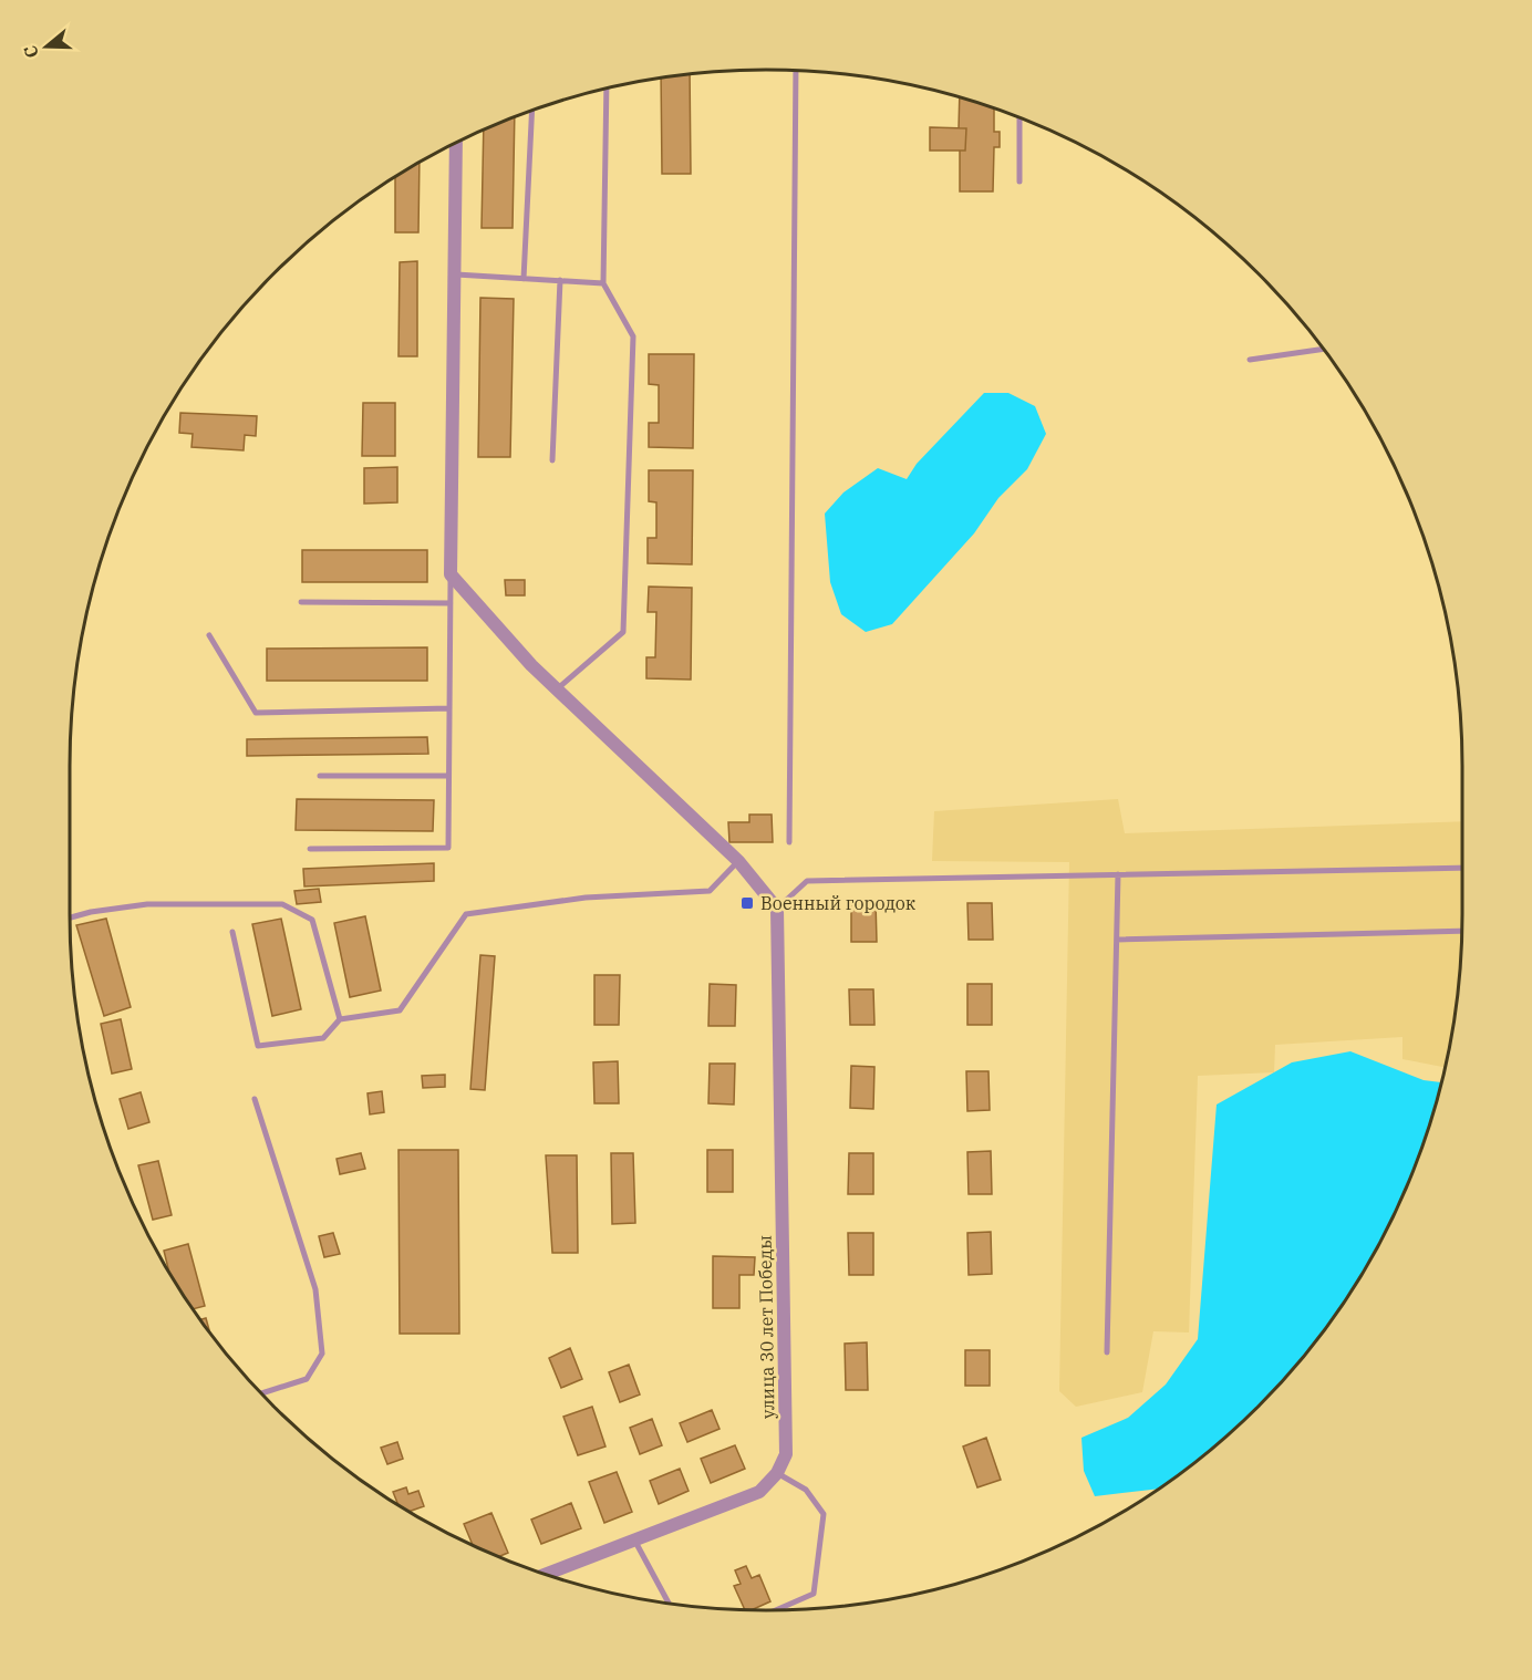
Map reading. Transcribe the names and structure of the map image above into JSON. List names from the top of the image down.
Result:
{
  "streets": {
    "street": ["улица 30 лет Победы"]
  },
  "places": {
    "transit": ["Военный городок"]
  },
  "north": "left"
}
